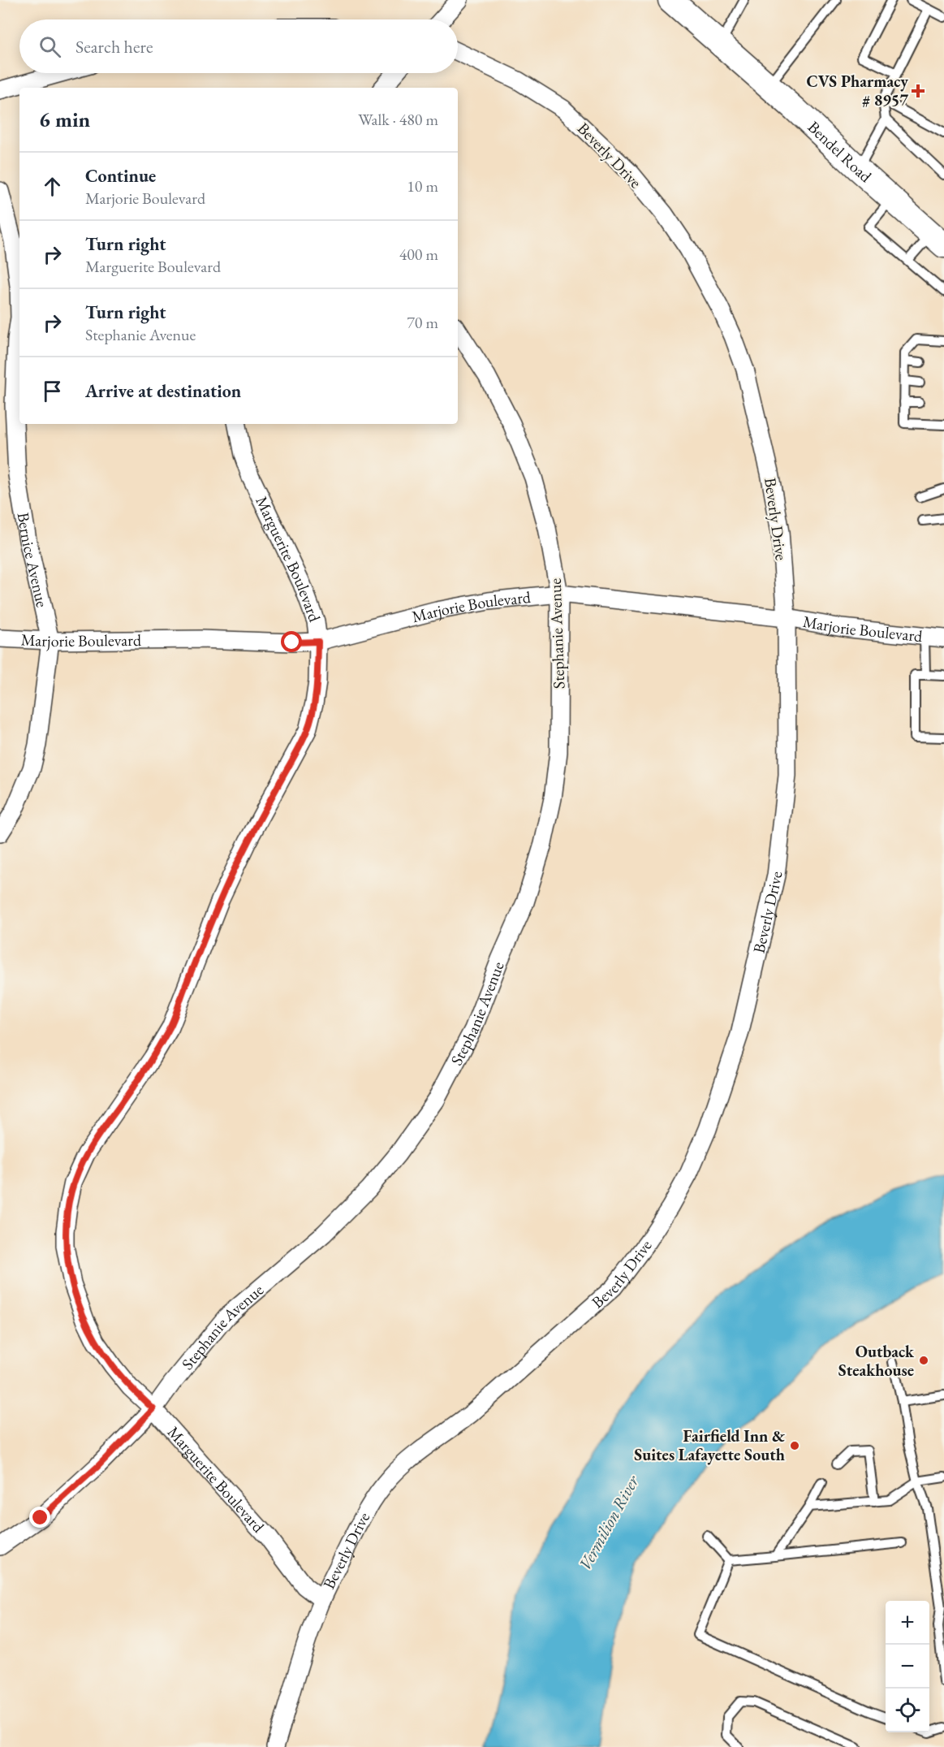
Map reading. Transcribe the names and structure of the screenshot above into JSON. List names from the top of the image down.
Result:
{
  "streets": {
    "street": [
      "Bendel Road",
      "Beverly Drive",
      "Marguerite Boulevard",
      "Bernice Avenue",
      "Marjorie Boulevard",
      "Stephanie Avenue"
    ]
  },
  "crossings": [
    ["Beverly Drive", "Marguerite Boulevard"],
    ["Beverly Drive", "Marjorie Boulevard"],
    ["Marguerite Boulevard", "Marjorie Boulevard"],
    ["Marguerite Boulevard", "Stephanie Avenue"],
    ["Bernice Avenue", "Marjorie Boulevard"],
    ["Marjorie Boulevard", "Stephanie Avenue"]
  ],
  "water": ["Vermilion River"],
  "places": {
    "health": ["CVS Pharmacy # 8957"],
    "other": ["Outback Steakhouse", "Fairfield Inn & Suites Lafayette South"]
  },
  "page": {
    "search": "Search here",
    "heading": ["6 min", "Walk · 480 m"],
    "list": [
      ["Continue", "Marjorie Boulevard", "10 m"],
      ["Turn right", "Marguerite Boulevard", "400 m"],
      ["Turn right", "Stephanie Avenue", "70 m"],
      "Arrive at destination"
    ],
    "map_buttons": ["+", "−"]
  }
}
